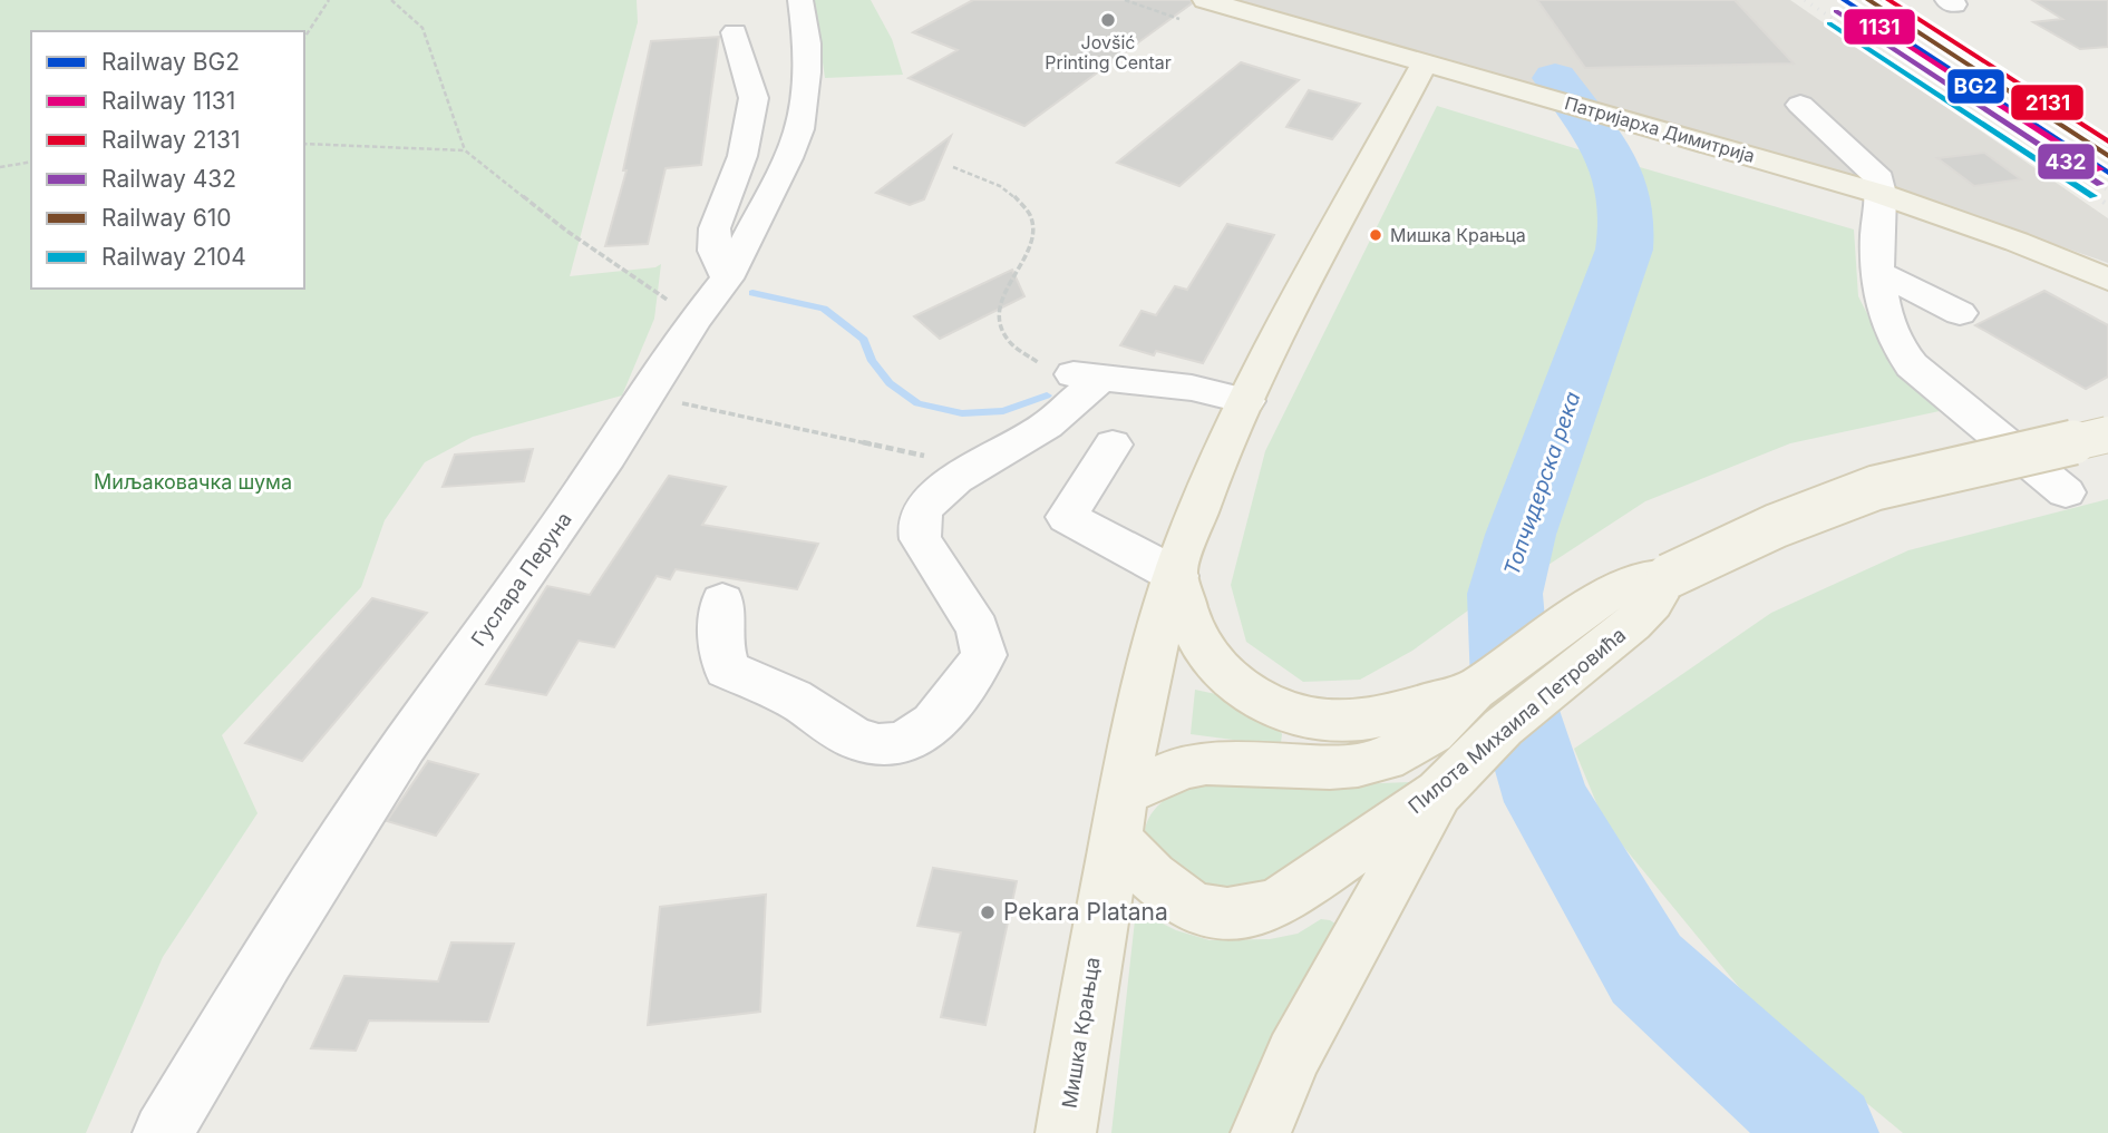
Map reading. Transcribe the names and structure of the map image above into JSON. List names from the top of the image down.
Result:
{
  "streets": {
    "main road": ["Патријарха Димитрија", "Пилота Михаила Петровића", "Мишка Крањца"],
    "street": ["Гуслара Перуна"]
  },
  "crossings": [
    ["Патријарха Димитрија", "Мишка Крањца"],
    ["Пилота Михаила Петровића", "Мишка Крањца"]
  ],
  "water": ["Топчидерска река"],
  "parks": ["Миљаковачка шума"],
  "places": ["Jovšić Printing Centar", "Мишка Крањца", "Pekara Platana"],
  "lines": [
    "rail line BG2",
    "rail line 2131",
    "rail line 610",
    "rail line 1131",
    "rail line 432",
    "rail line 2104"
  ],
  "legend": [
    "Railway BG2",
    "Railway 1131",
    "Railway 2131",
    "Railway 432",
    "Railway 610",
    "Railway 2104"
  ]
}
